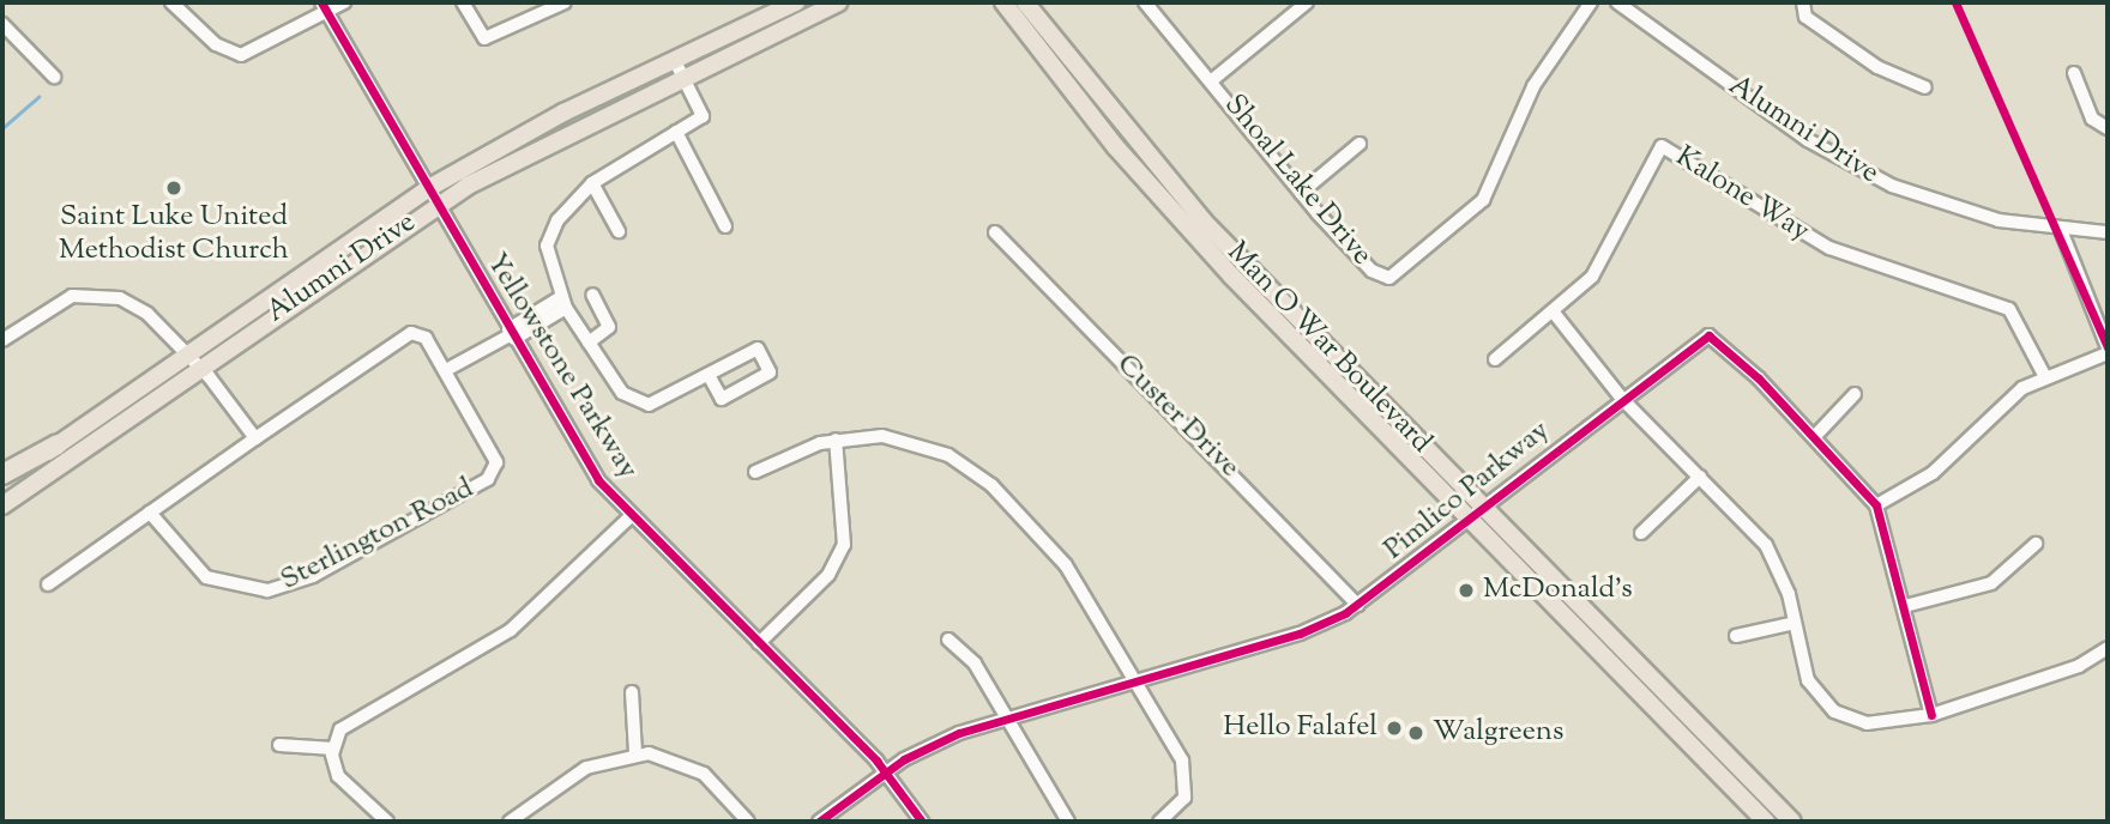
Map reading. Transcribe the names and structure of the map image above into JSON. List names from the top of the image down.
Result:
{
  "streets": {
    "main road": ["Alumni Drive", "Man O War Boulevard"],
    "street": [
      "Shoal Lake Drive",
      "Kalone Way",
      "Yellowstone Parkway",
      "Custer Drive",
      "Pimlico Parkway",
      "Sterlington Road"
    ]
  },
  "crossings": [
    ["Alumni Drive", "Yellowstone Parkway"],
    ["Man O War Boulevard", "Pimlico Parkway"],
    ["Yellowstone Parkway", "Pimlico Parkway"],
    ["Custer Drive", "Pimlico Parkway"]
  ],
  "places": [
    "Saint Luke United Methodist Church",
    "McDonald's",
    "Hello Falafel",
    "Walgreens"
  ]
}
